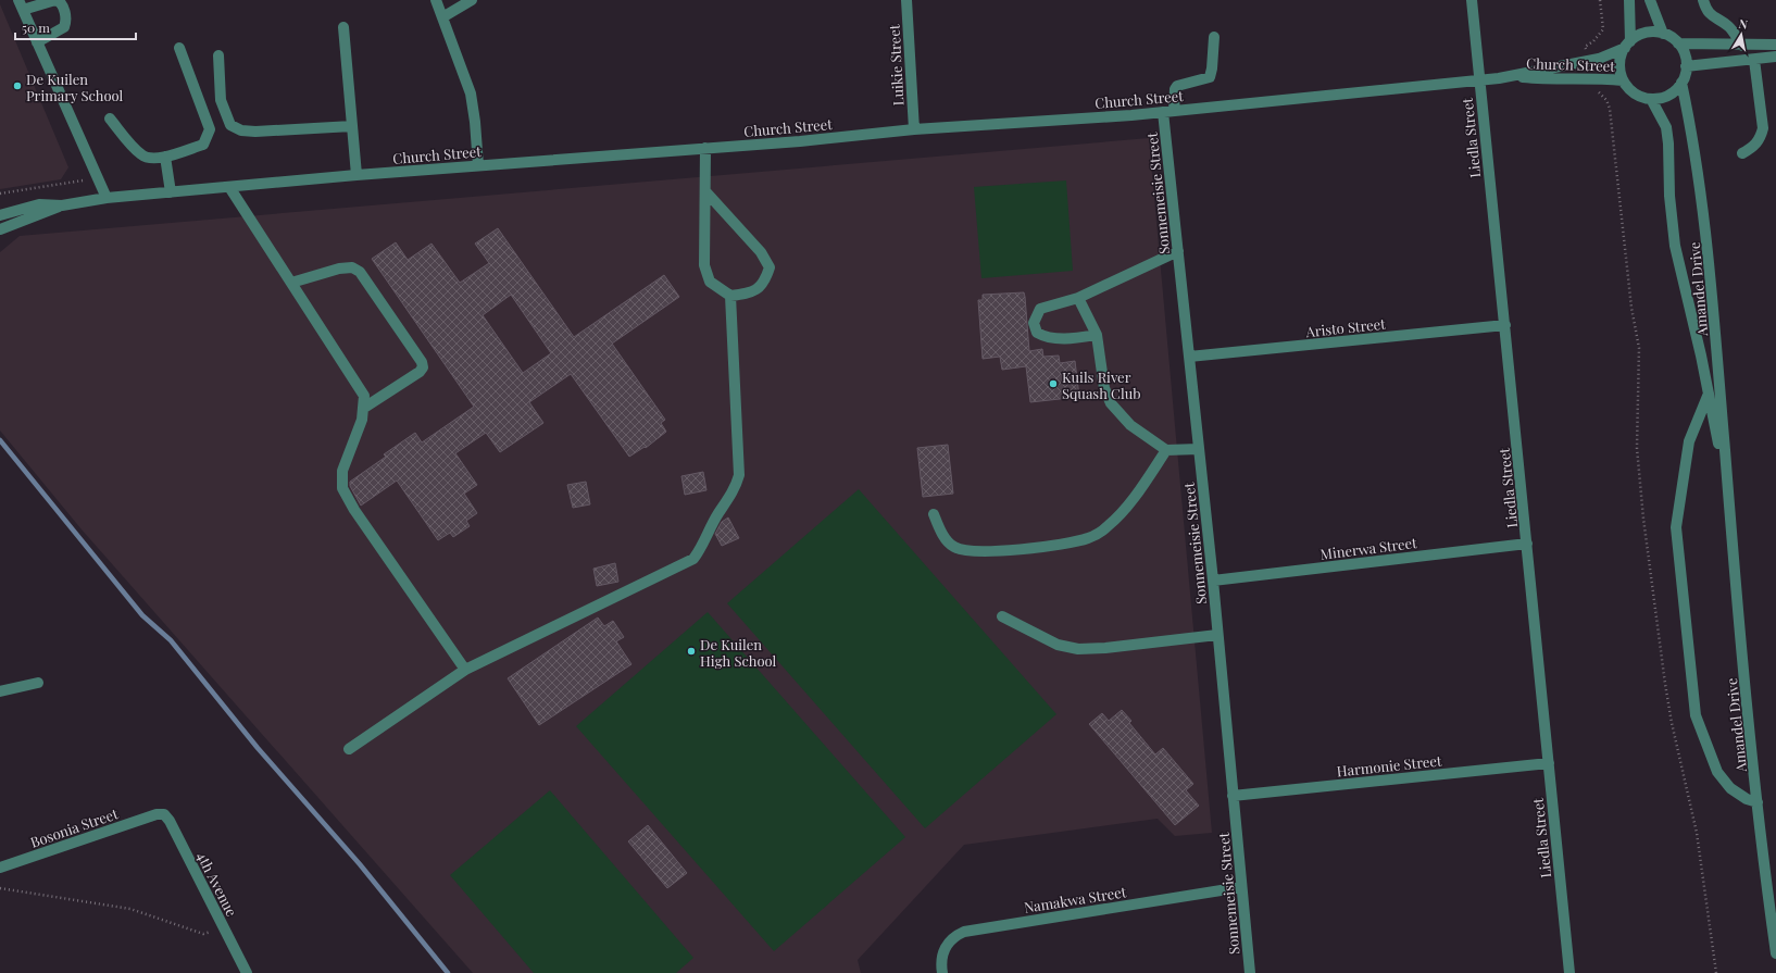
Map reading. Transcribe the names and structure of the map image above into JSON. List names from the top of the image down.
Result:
{
  "streets": {
    "street": [
      "Church Street",
      "Luikie Street",
      "Liedla Street",
      "Sonnemeisie Street",
      "Amandel Drive",
      "Aristo Street",
      "Minerwa Street",
      "Harmonie Street",
      "Bosonia Street",
      "4th Avenue",
      "Namakwa Street"
    ]
  },
  "crossings": [
    ["Church Street", "Luikie Street"],
    ["Church Street", "Liedla Street"],
    ["Church Street", "Sonnemeisie Street"],
    ["Church Street", "Amandel Drive"],
    ["Liedla Street", "Aristo Street"],
    ["Liedla Street", "Minerwa Street"],
    ["Liedla Street", "Harmonie Street"],
    ["Sonnemeisie Street", "Aristo Street"],
    ["Sonnemeisie Street", "Minerwa Street"],
    ["Sonnemeisie Street", "Harmonie Street"],
    ["Sonnemeisie Street", "Namakwa Street"],
    ["Bosonia Street", "4th Avenue"]
  ],
  "places": ["De Kuilen Primary School", "Kuils River Squash Club", "De Kuilen High School"],
  "scale_bar": "50 m",
  "north": "top"
}
